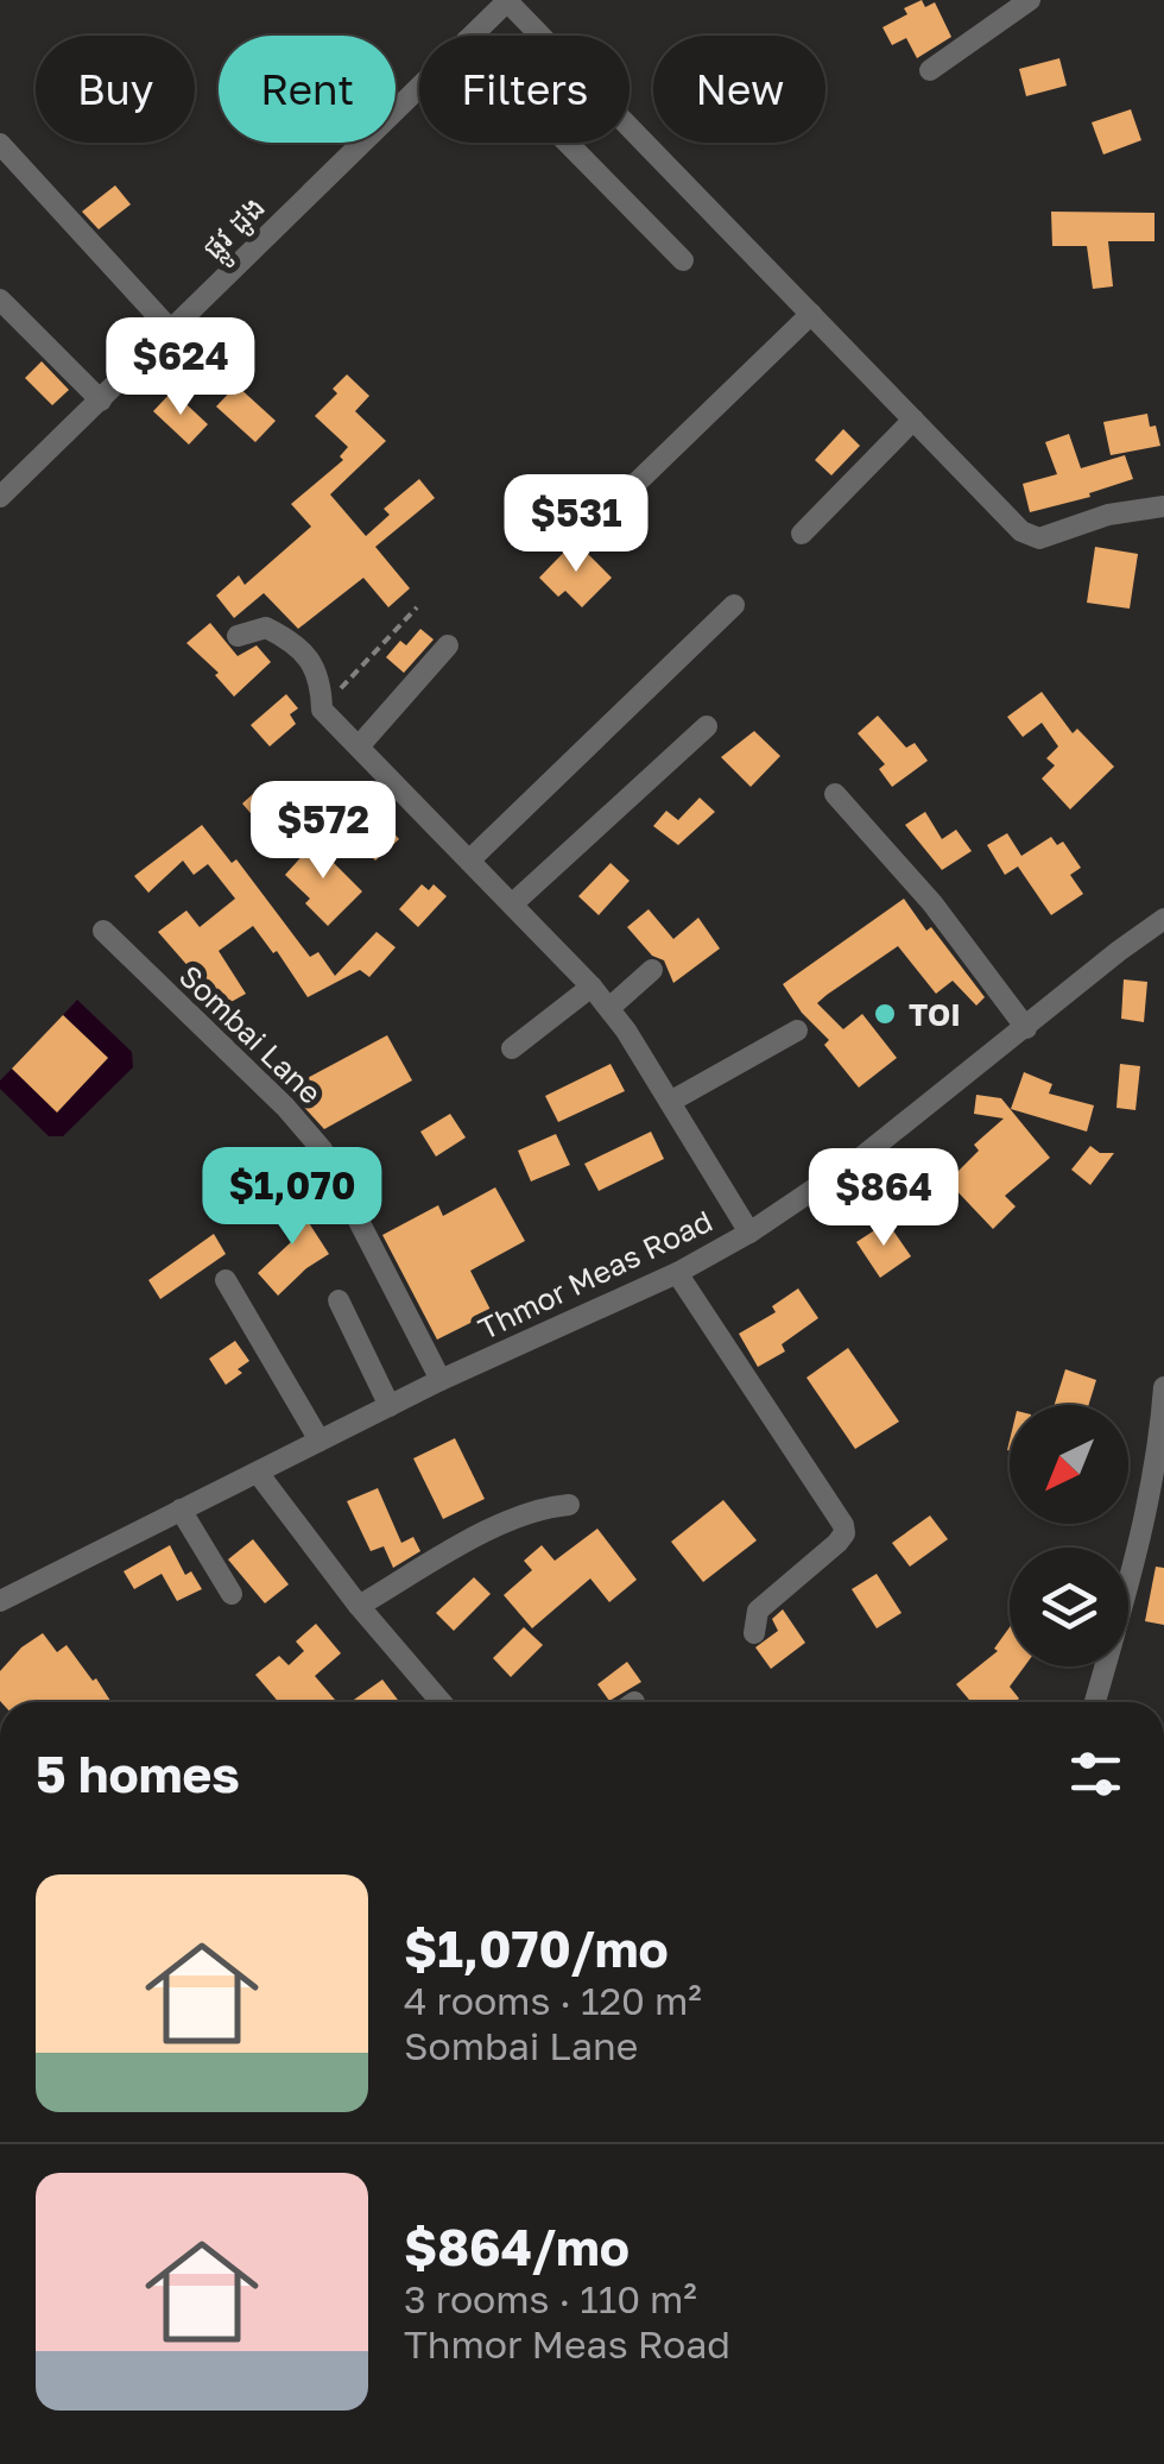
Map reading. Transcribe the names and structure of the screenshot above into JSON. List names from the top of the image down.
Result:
{
  "streets": {
    "street": ["ផ្លូវ ដូង", "Sombai Lane", "Thmor Meas Road"]
  },
  "crossings": [
    ["Sombai Lane", "Thmor Meas Road"]
  ],
  "places": ["TOI"],
  "north": "bottom left",
  "page": {
    "chip": [
      "Buy",
      "Rent",
      "Filters",
      "New"
    ],
    "price": [
      "$624",
      "$531",
      "$572",
      "$1,070",
      "$864"
    ],
    "heading": "5 homes",
    "list": [
      {
        "name": "$1,070/mo",
        "note": "4 rooms · 120 m² · Sombai Lane"
      },
      {
        "name": "$864/mo",
        "note": "3 rooms · 110 m² · Thmor Meas Road"
      }
    ]
  }
}
